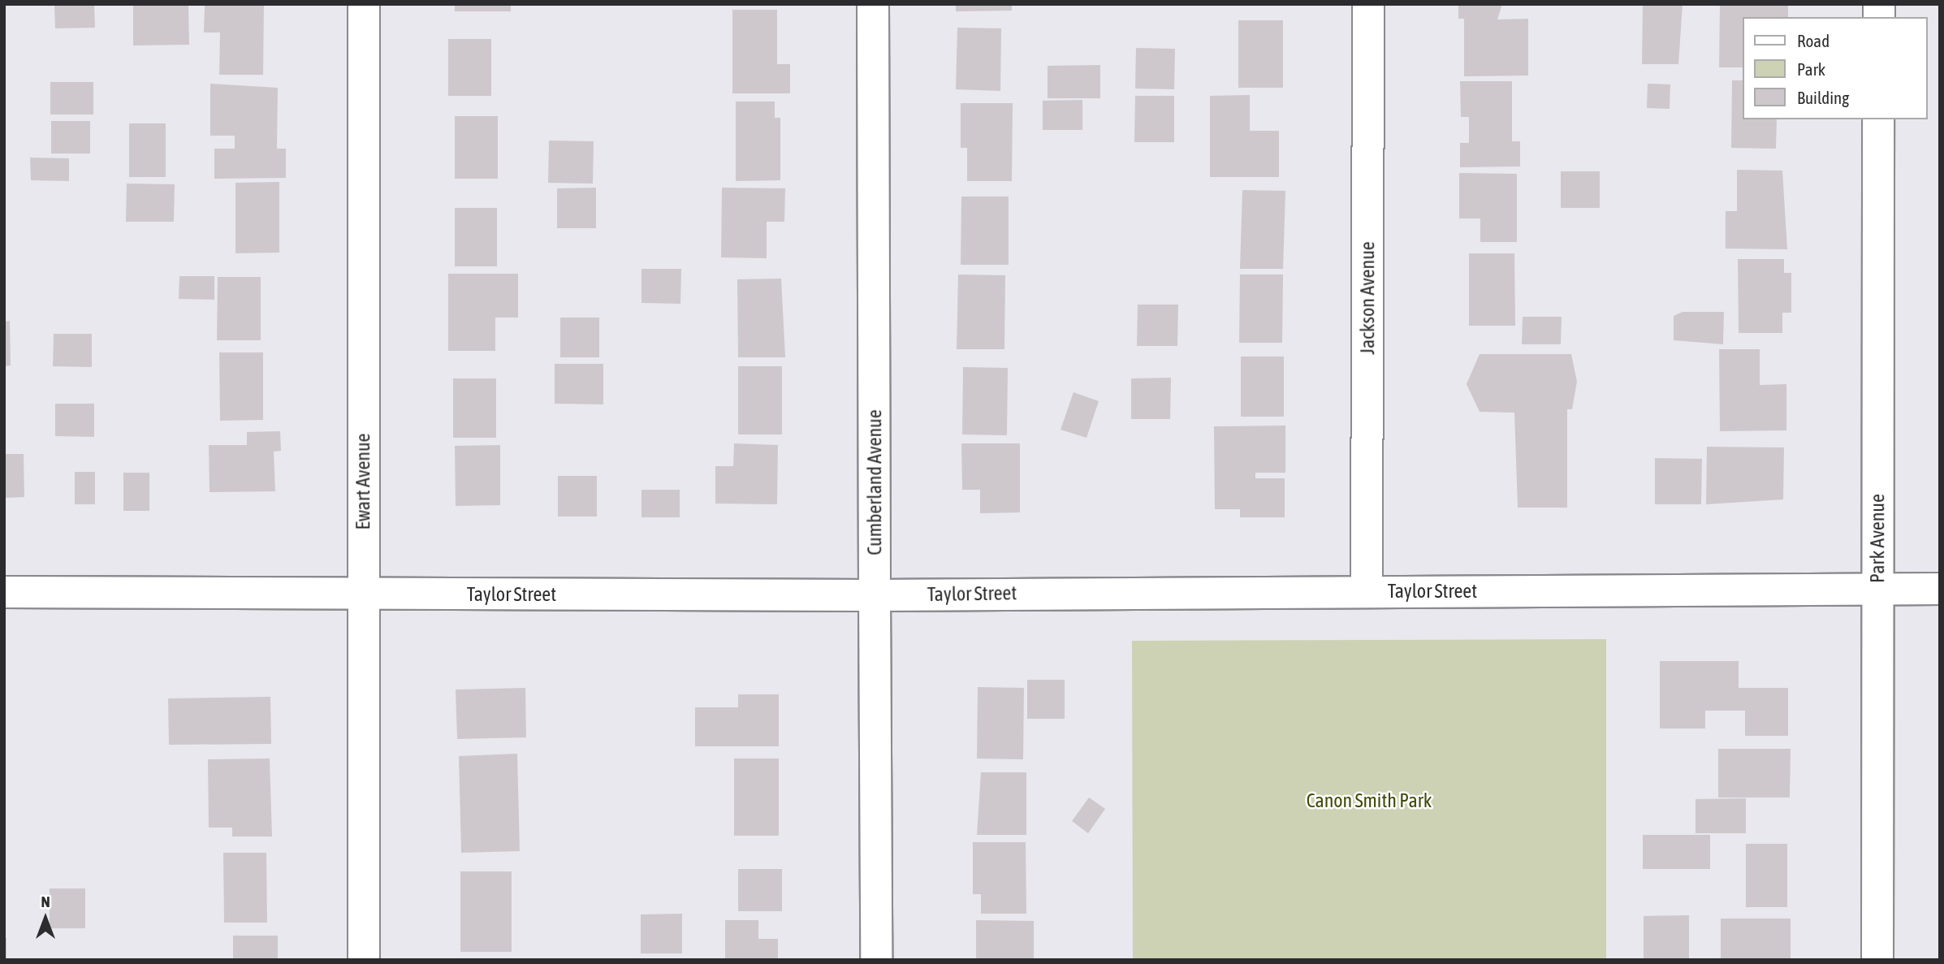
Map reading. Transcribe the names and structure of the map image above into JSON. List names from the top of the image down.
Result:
{
  "streets": {
    "street": [
      "Jackson Avenue",
      "Ewart Avenue",
      "Cumberland Avenue",
      "Park Avenue",
      "Taylor Street"
    ]
  },
  "crossings": [
    ["Jackson Avenue", "Taylor Street"],
    ["Ewart Avenue", "Taylor Street"],
    ["Cumberland Avenue", "Taylor Street"],
    ["Park Avenue", "Taylor Street"]
  ],
  "parks": ["Canon Smith Park"],
  "legend": ["Road", "Park", "Building"],
  "north": "top"
}
